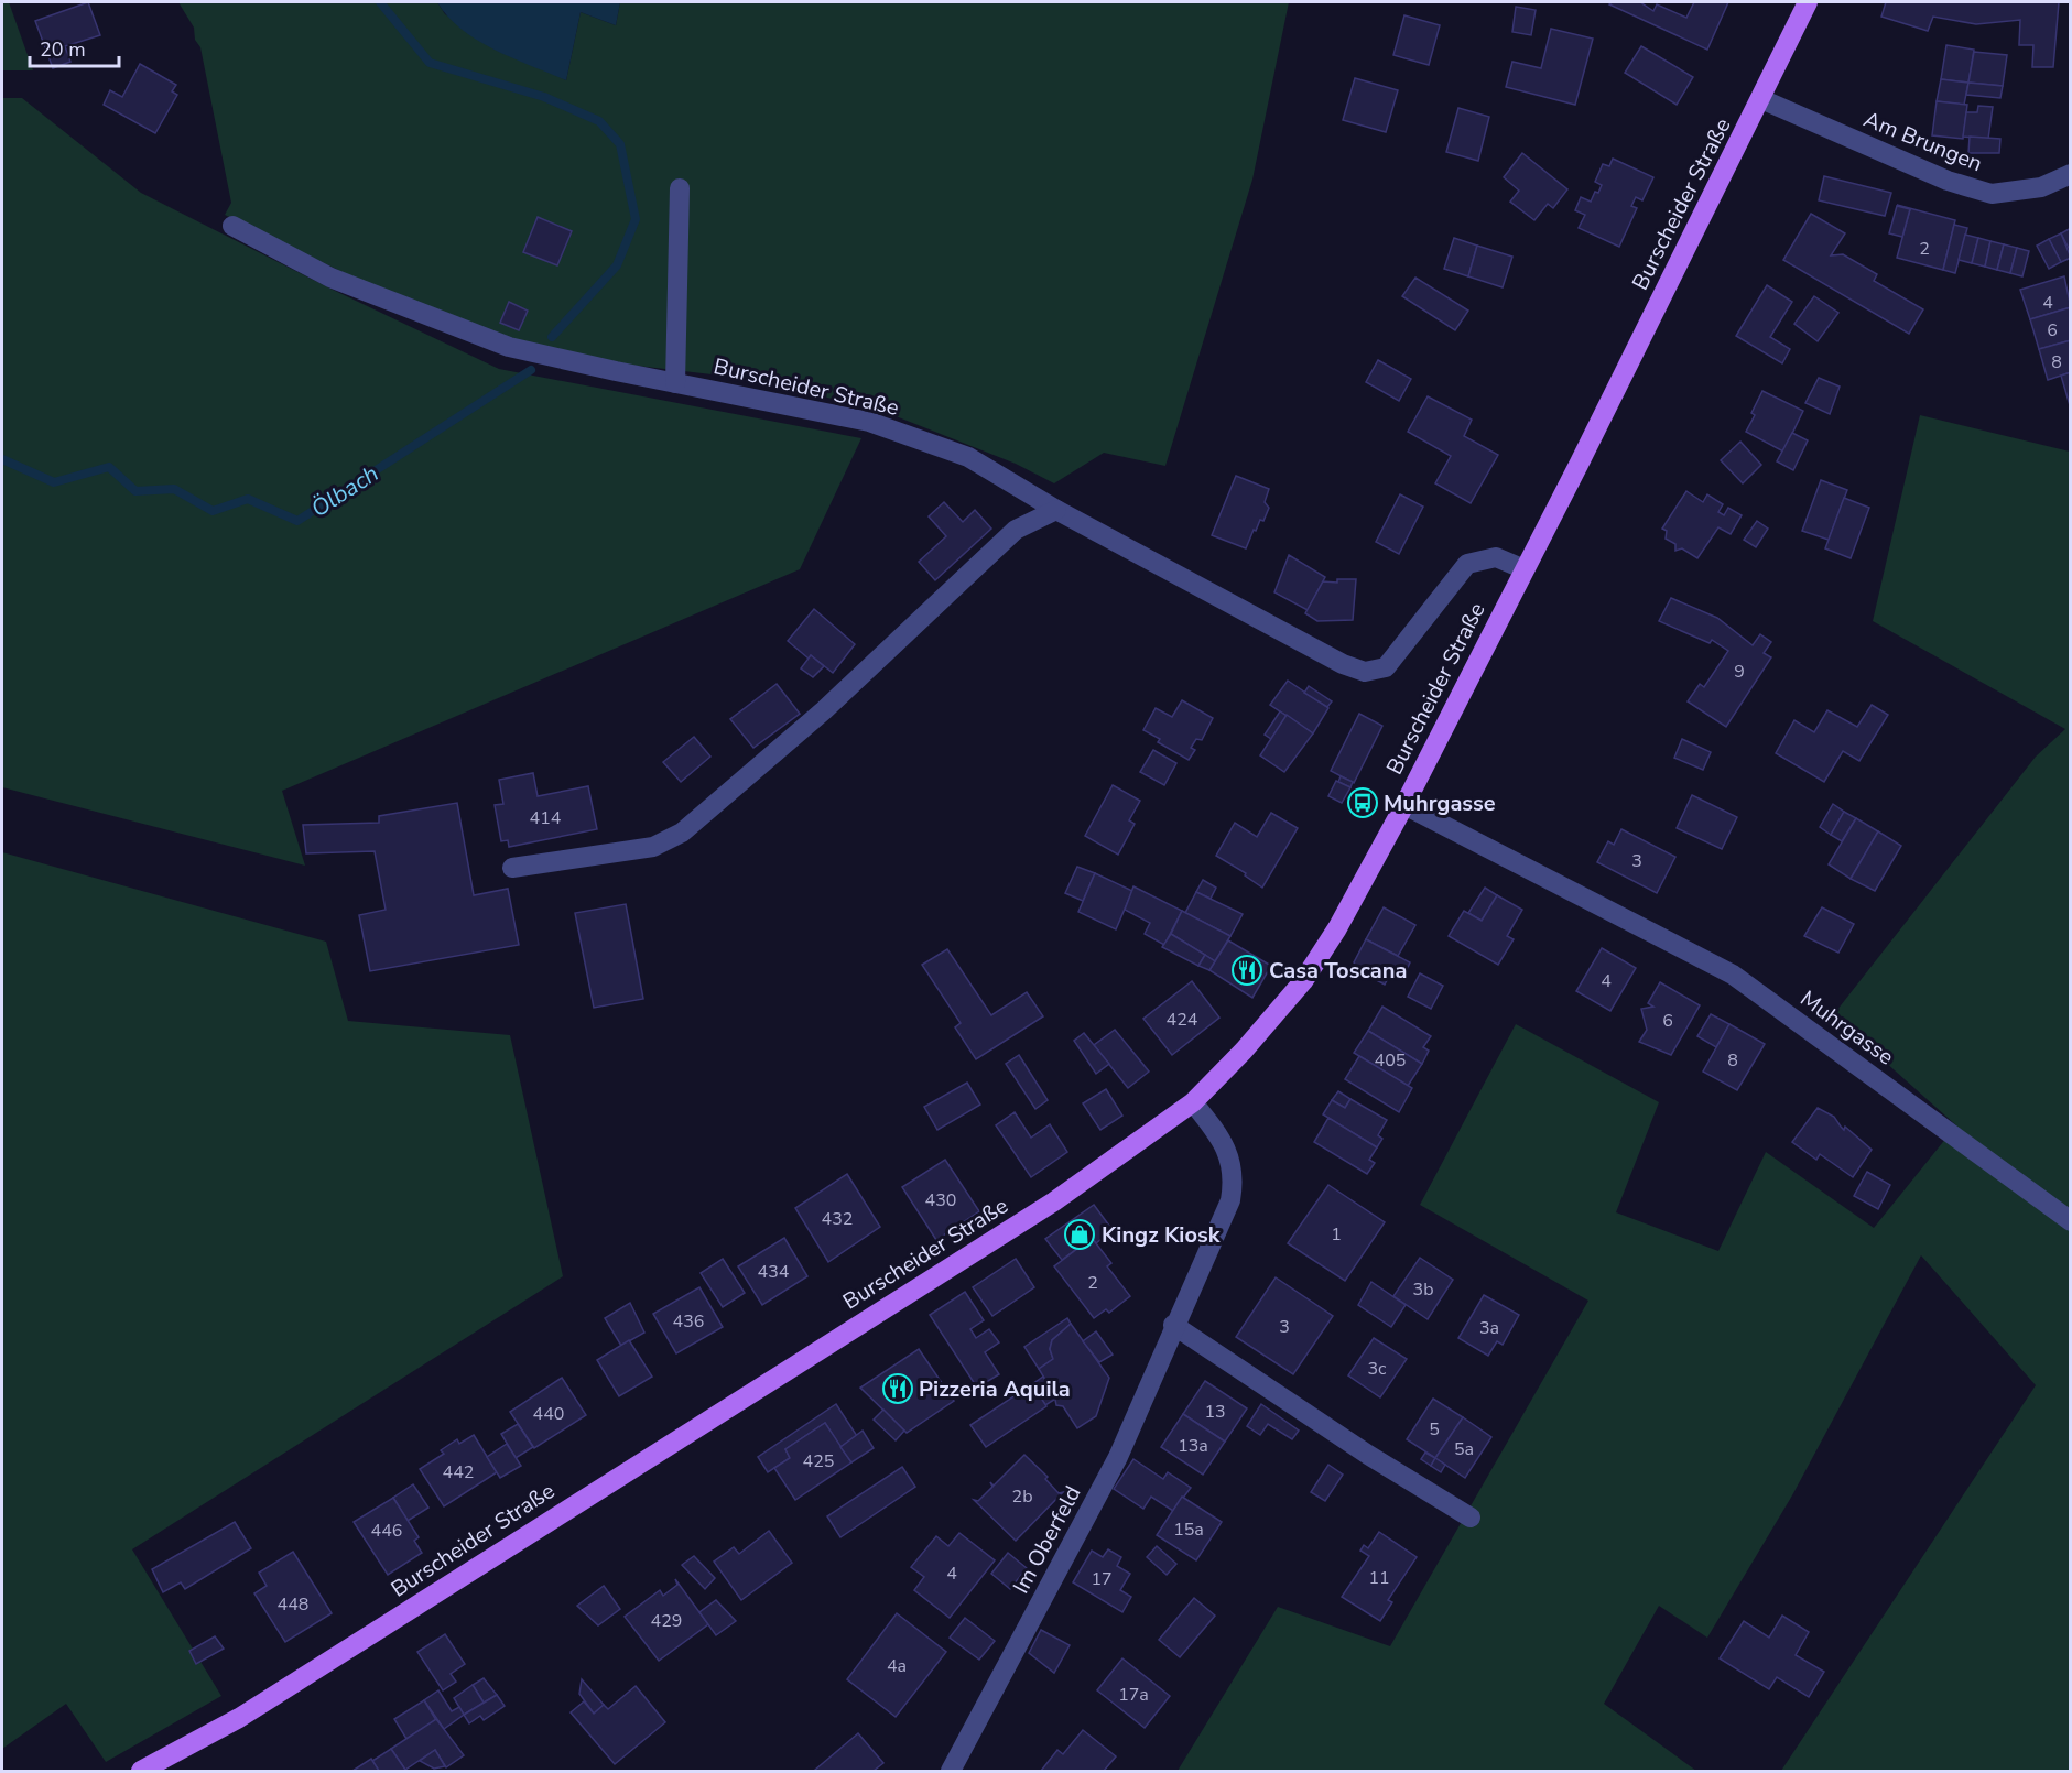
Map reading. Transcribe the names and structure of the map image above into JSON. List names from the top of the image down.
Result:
{
  "streets": {
    "main road": ["Burscheider Straße"],
    "street": ["Am Brungen", "Muhrgasse", "Im Oberfeld"]
  },
  "crossings": [
    ["Am Brungen", "Burscheider Straße"],
    ["Burscheider Straße", "Muhrgasse"],
    ["Burscheider Straße", "Im Oberfeld"]
  ],
  "water": ["Ölbach"],
  "places": {
    "bus stop": ["Muhrgasse"],
    "restaurant": ["Casa Toscana", "Pizzeria Aquila"],
    "shop": ["Kingz Kiosk"]
  },
  "house_numbers": [
    "2",
    "4",
    "6",
    "8",
    "9",
    "414",
    "3",
    "4",
    "424",
    "6",
    "405",
    "8",
    "430",
    "432",
    "1",
    "434",
    "2",
    "3b",
    "436",
    "3",
    "3a",
    "3c",
    "13",
    "440",
    "5",
    "13a",
    "5a",
    "425",
    "442",
    "2b",
    "15a",
    "446",
    "4",
    "11",
    "17",
    "448",
    "429",
    "4a",
    "17a"
  ],
  "scale_bar": "20 m"
}
